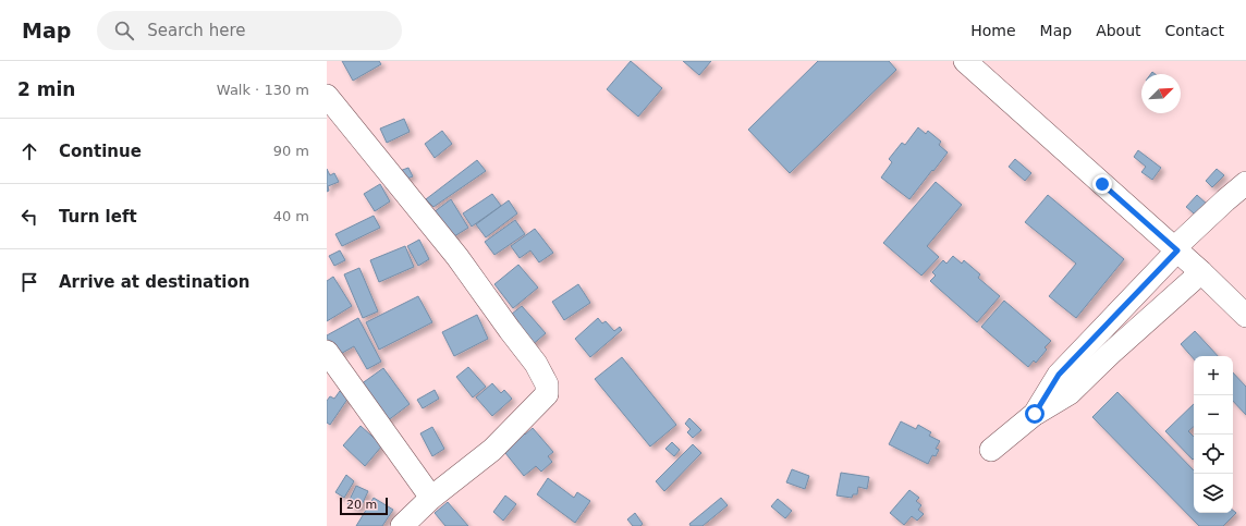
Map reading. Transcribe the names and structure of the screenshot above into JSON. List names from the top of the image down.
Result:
{
  "scale_bar": "20 m",
  "north": "top right",
  "page": {
    "header": "Map",
    "search": "Search here",
    "nav": [
      "Home",
      "Map",
      "About",
      "Contact"
    ],
    "heading": ["2 min", "Walk · 130 m"],
    "list": [
      ["Continue", "90 m"],
      ["Turn left", "40 m"],
      "Arrive at destination"
    ],
    "map_buttons": ["+", "−"],
    "scale": "20 m"
  }
}
